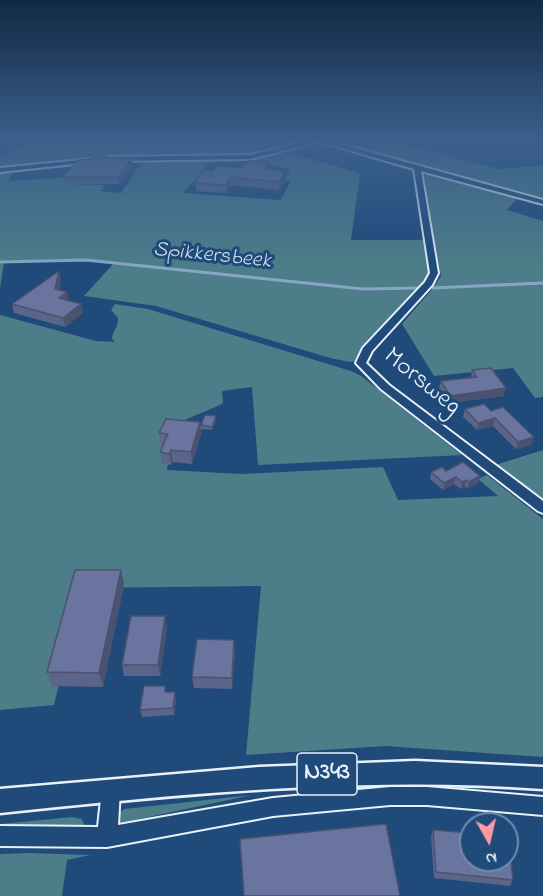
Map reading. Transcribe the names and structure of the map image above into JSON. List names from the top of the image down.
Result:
{
  "streets": {
    "main road": ["N343"],
    "street": ["Morsweg"]
  },
  "water": ["Spikkersbeek"],
  "north": "bottom"
}
